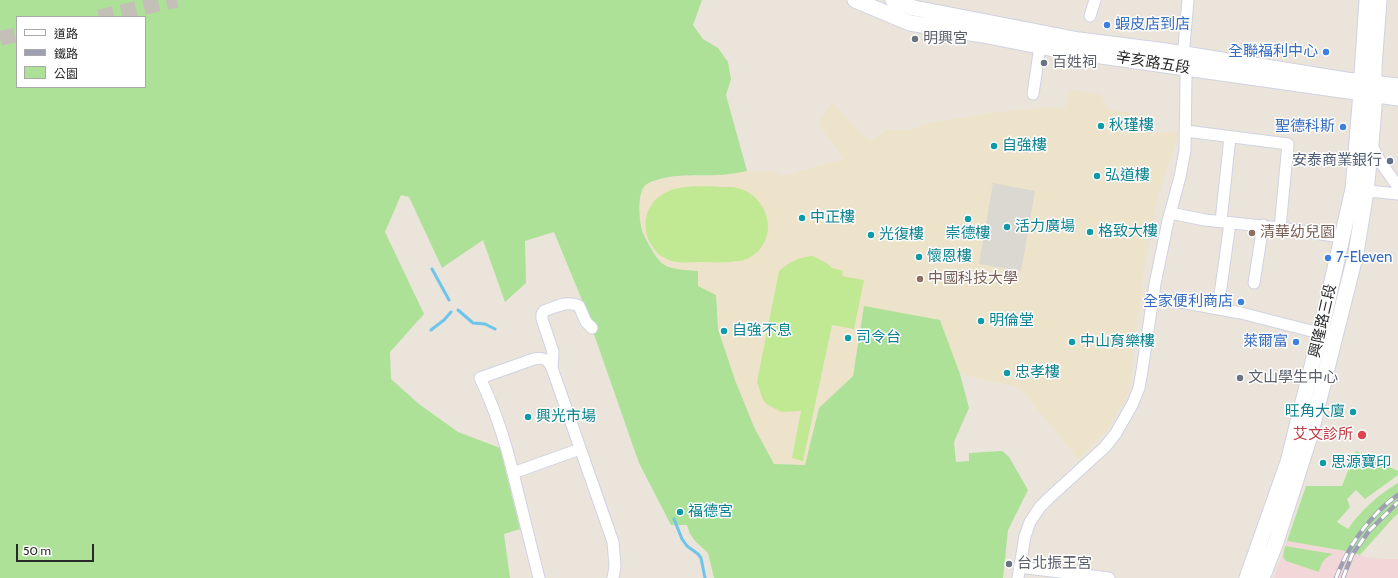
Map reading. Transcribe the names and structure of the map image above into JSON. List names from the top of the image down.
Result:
{
  "streets": {
    "main road": ["辛亥路五段", "興隆路三段"]
  },
  "crossings": [
    ["辛亥路五段", "興隆路三段"]
  ],
  "places": [
    "蝦皮店到店",
    "明興宮",
    "全聯福利中心",
    "百姓祠",
    "秋瑾樓",
    "聖德科斯",
    "自強樓",
    "安泰商業銀行",
    "弘道樓",
    "中正樓",
    "崇德樓",
    "活力廣場",
    "格致大樓",
    "清華幼兒園",
    "光復樓",
    "懷恩樓",
    "7-Eleven",
    "中國科技大學",
    "全家便利商店",
    "明倫堂",
    "自強不息",
    "司令台",
    "中山育樂樓",
    "萊爾富",
    "忠孝樓",
    "文山學生中心",
    "旺角大廈",
    "興光市場",
    "艾文診所",
    "思源寶印",
    "福德宮",
    "台北振王宮"
  ],
  "legend": ["道路", "鐵路", "公園"],
  "scale_bar": "50 m"
}
